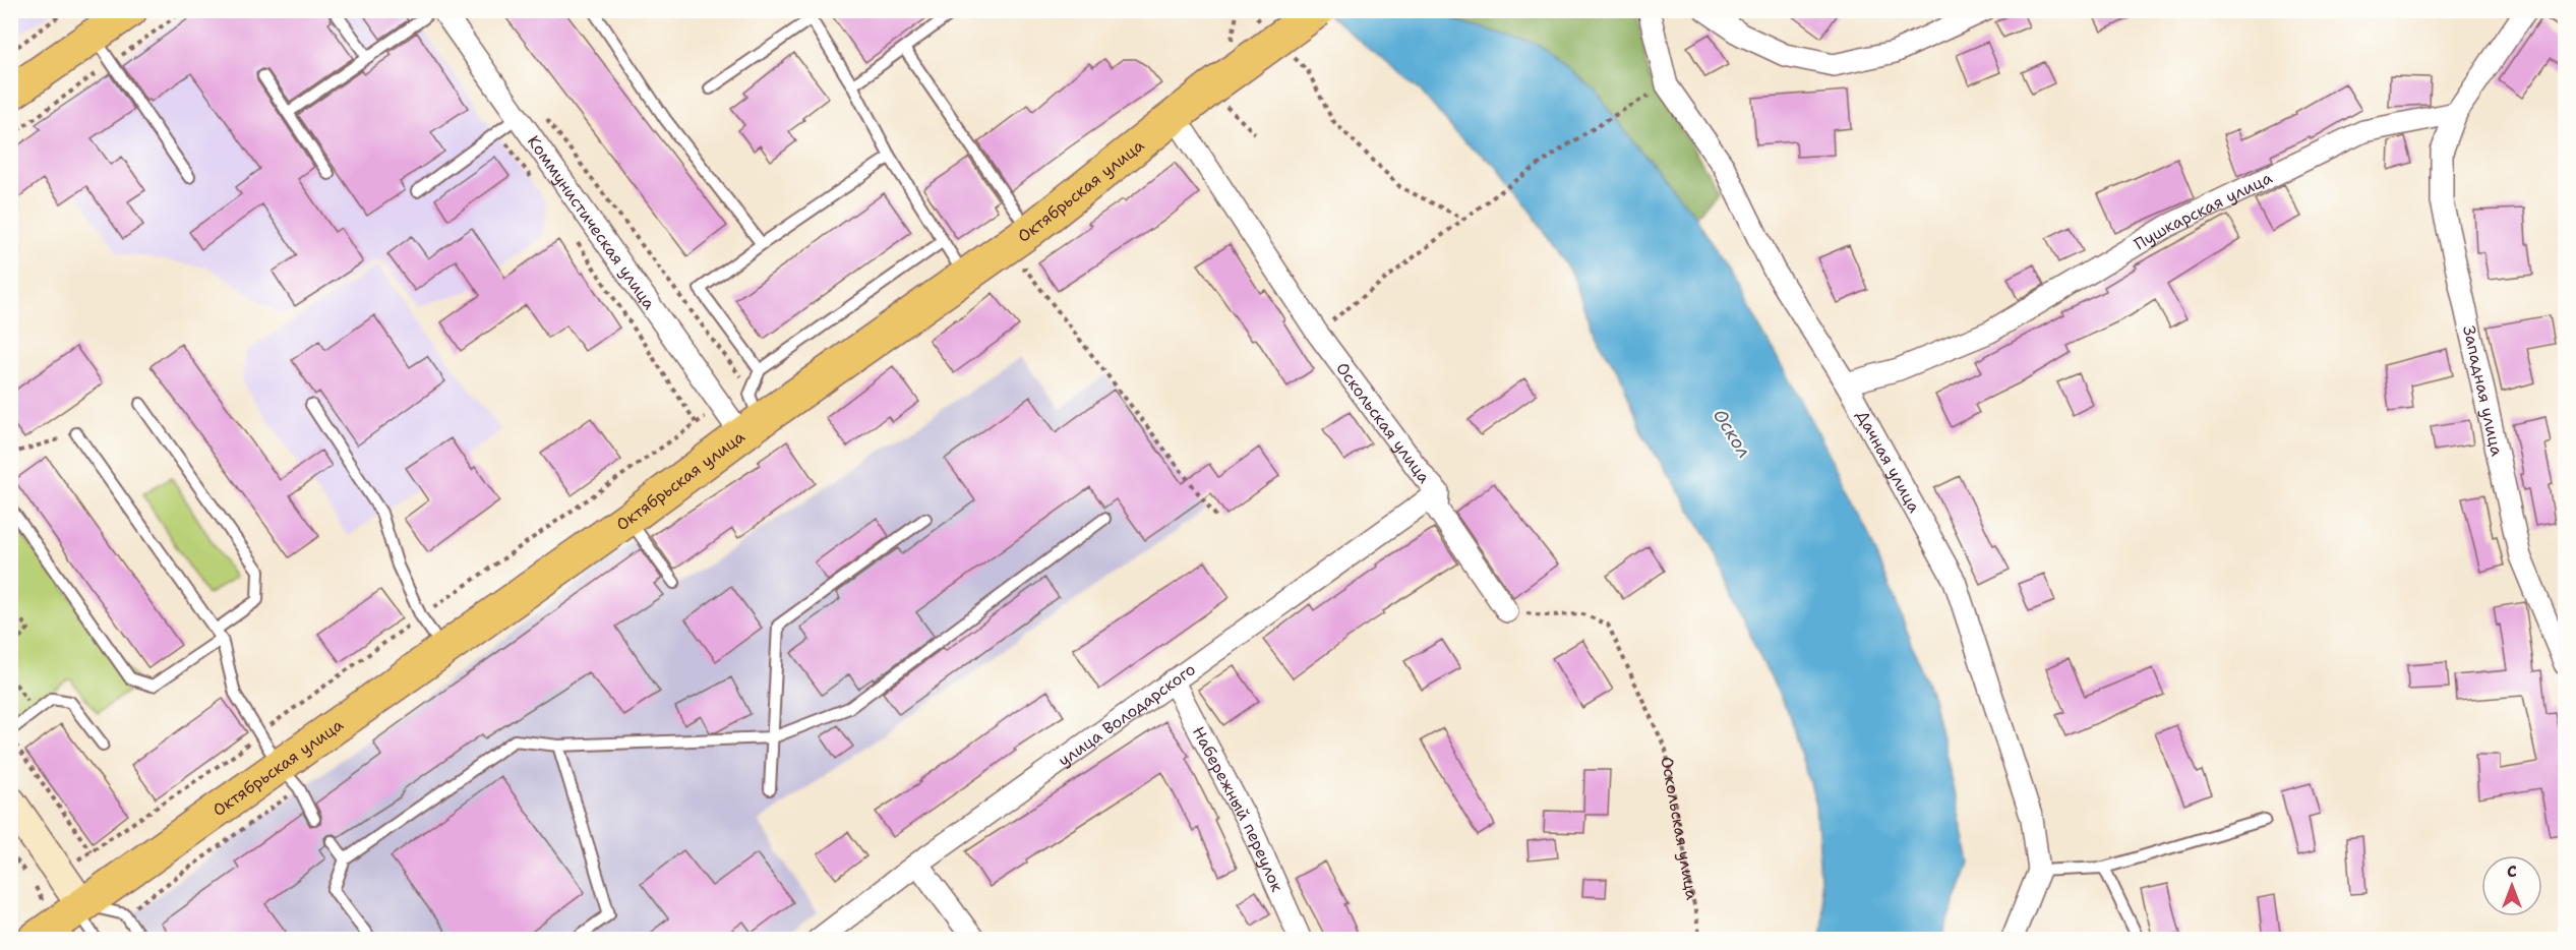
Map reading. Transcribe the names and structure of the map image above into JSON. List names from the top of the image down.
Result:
{
  "streets": {
    "main road": ["Октябрьская улица"],
    "street": [
      "Пушкарская улица",
      "Коммунистическая улица",
      "Западная улица",
      "Оскольская улица",
      "Дачная улица",
      "улица Володарского",
      "Набережный переулок"
    ]
  },
  "crossings": [
    ["Октябрьская улица", "Коммунистическая улица"],
    ["Октябрьская улица", "Оскольская улица"],
    ["Пушкарская улица", "Западная улица"],
    ["Пушкарская улица", "Дачная улица"],
    ["Оскольская улица", "улица Володарского"],
    ["улица Володарского", "Набережный переулок"]
  ],
  "water": ["Оскол"],
  "north": "top"
}
